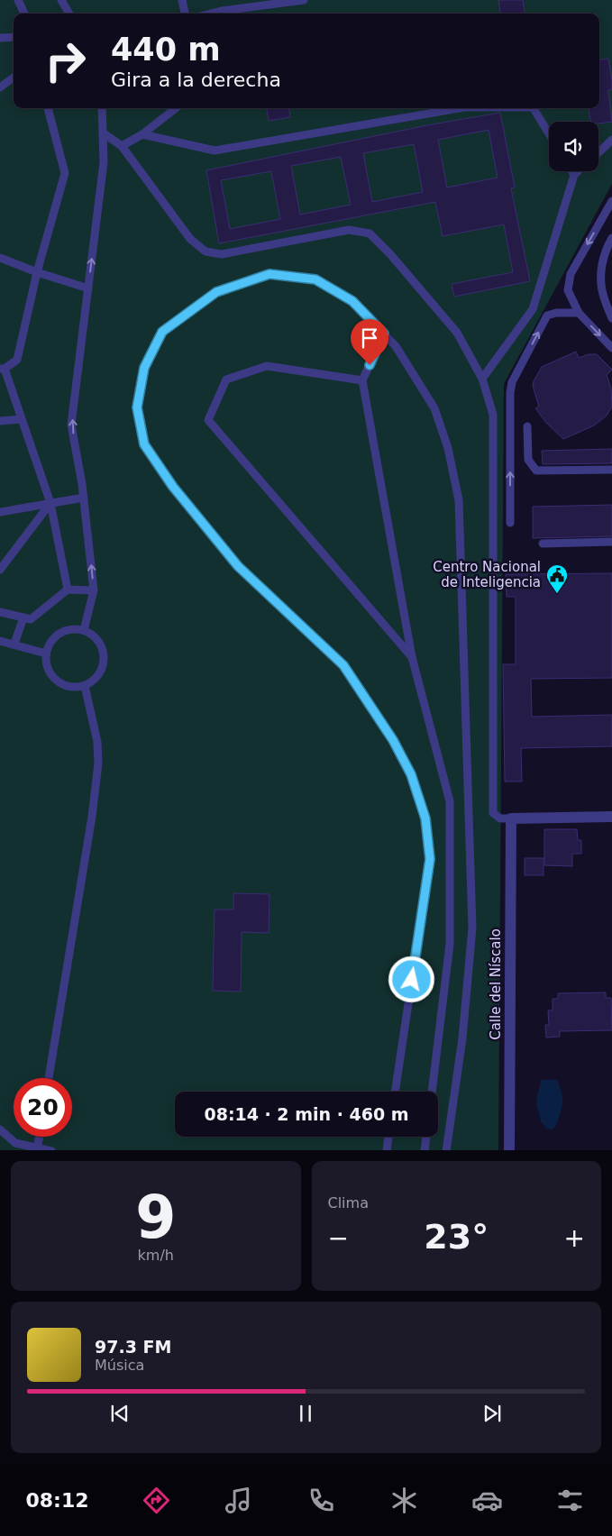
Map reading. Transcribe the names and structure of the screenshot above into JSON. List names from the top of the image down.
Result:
{
  "streets": {
    "street": ["Calle del Níscalo"]
  },
  "places": {
    "public building": ["Centro Nacional de Inteligencia"]
  },
  "page": {
    "turn": ["440 m", "Gira a la derecha"],
    "limit": "20",
    "trip": "08:14 · 2 min · 460 m",
    "tile": [
      ["9", "km/h"],
      "Clima"
    ],
    "heat": ["−", "23°", "+"],
    "song": ["97.3 FM", "Música"],
    "tabs": "08:12"
  }
}
